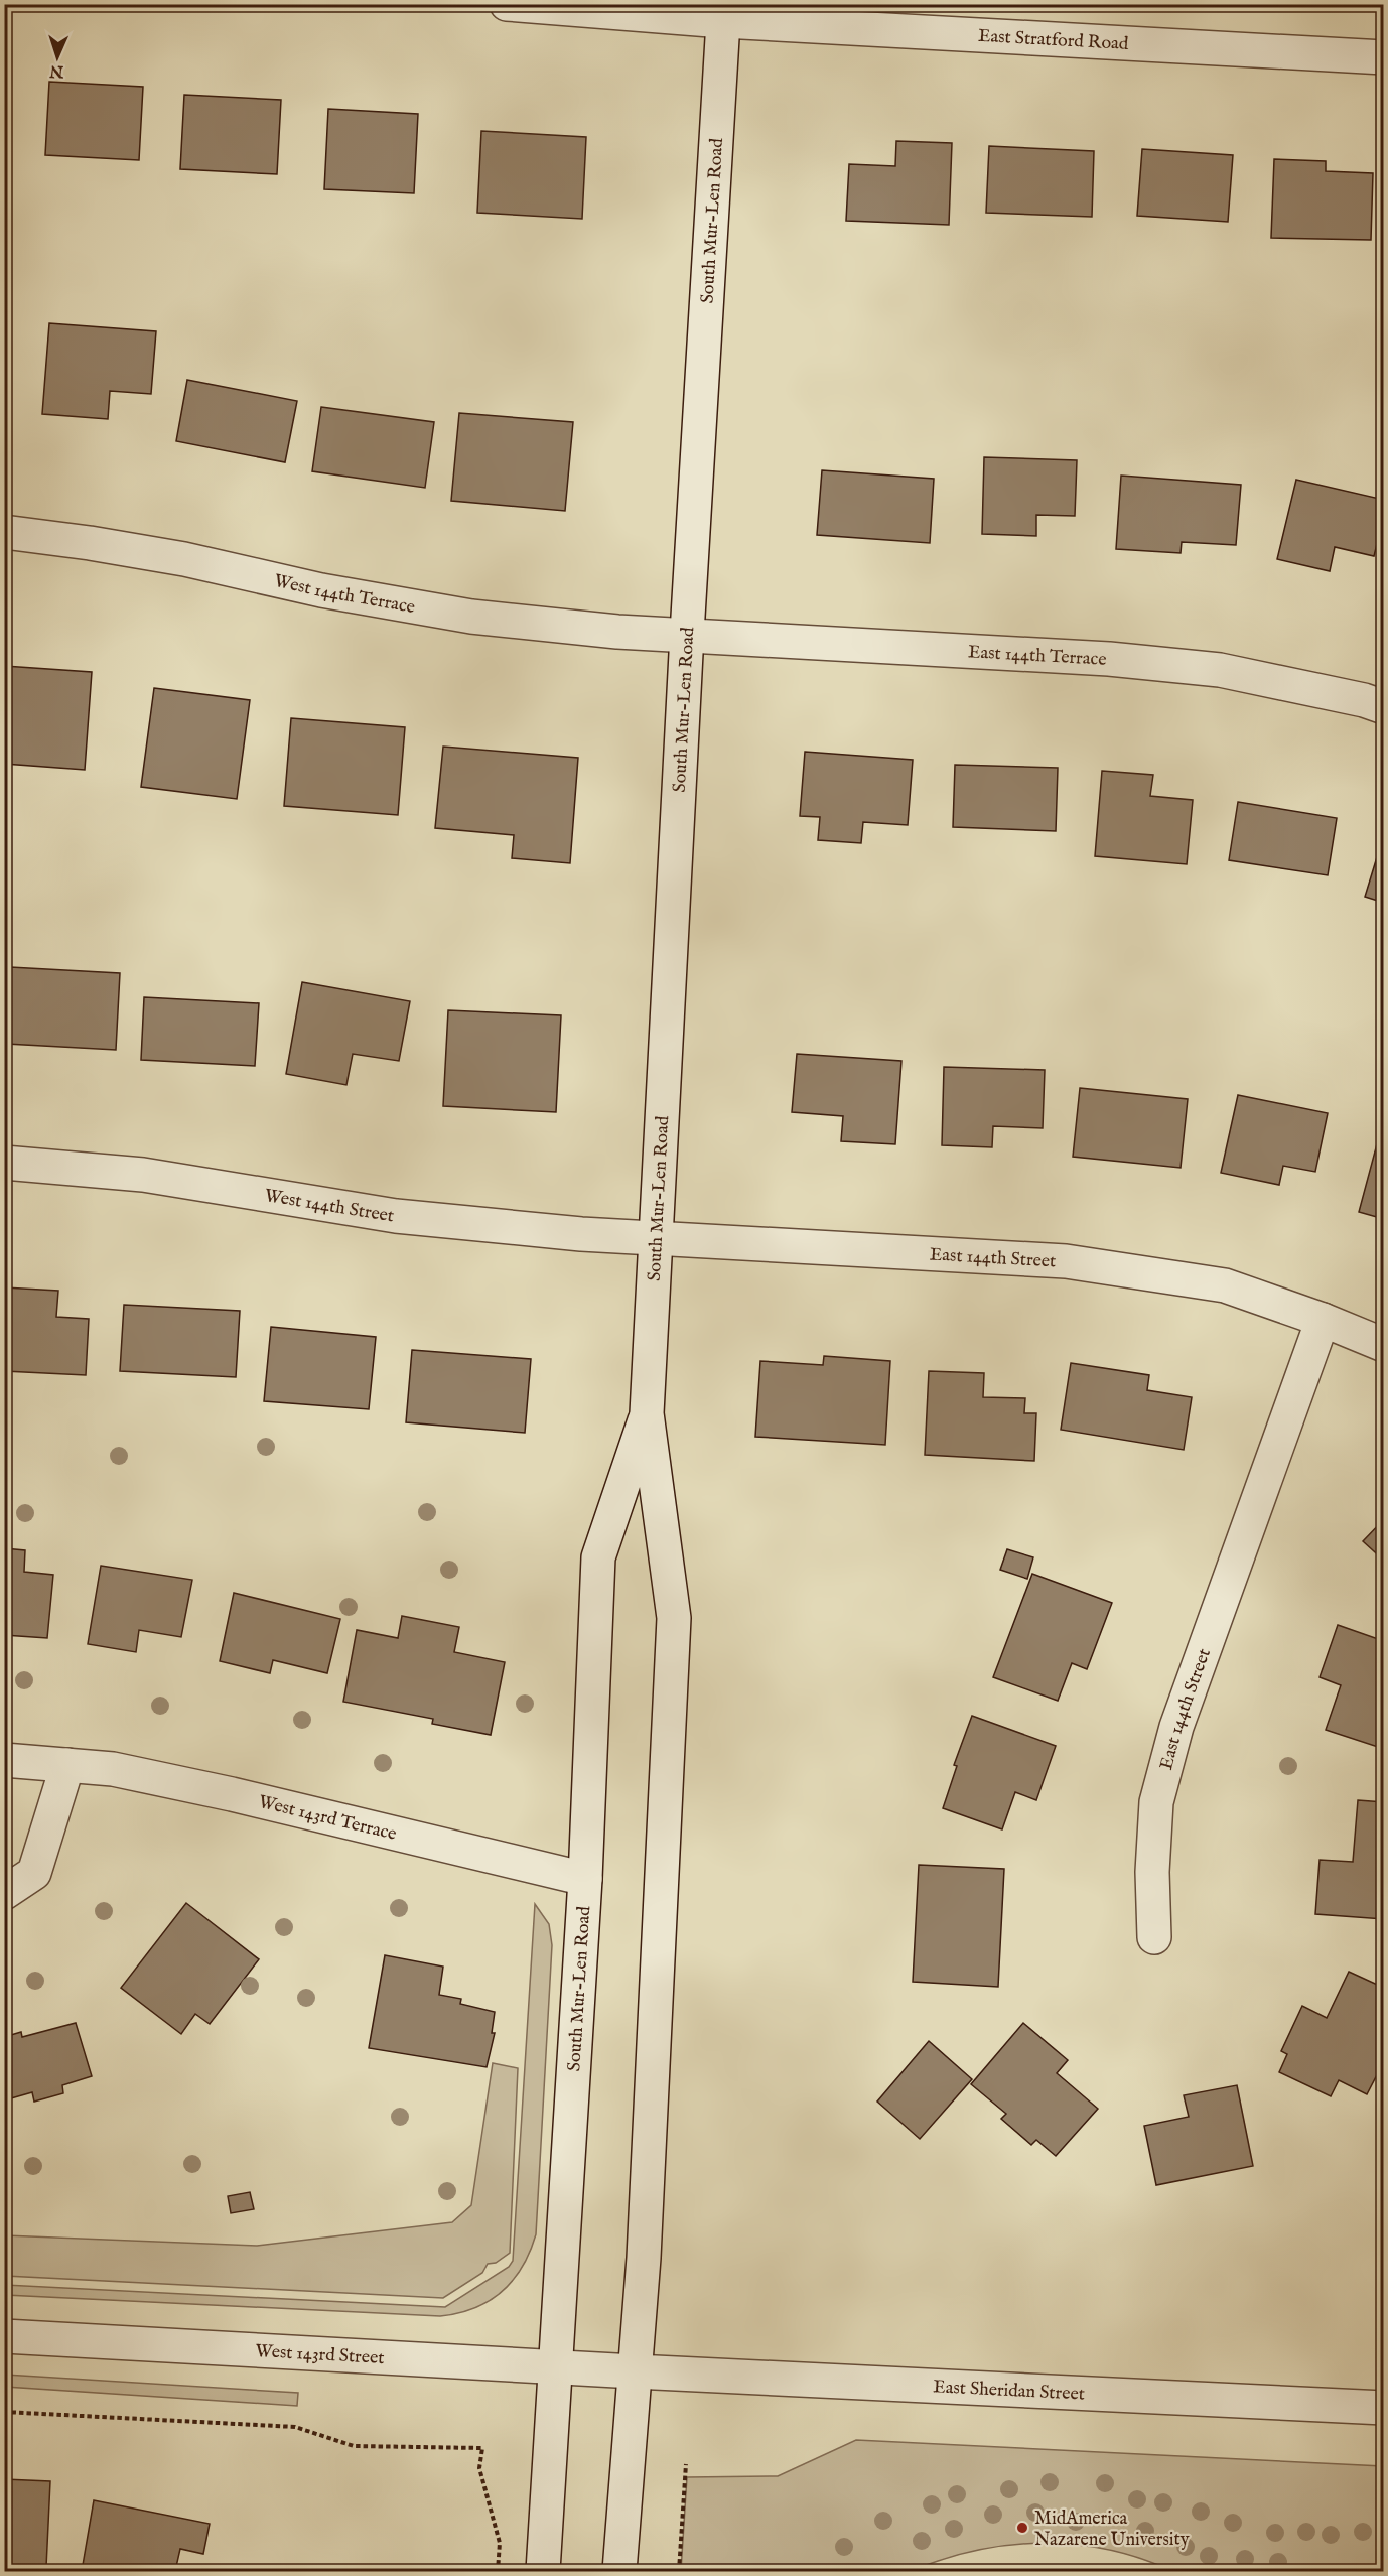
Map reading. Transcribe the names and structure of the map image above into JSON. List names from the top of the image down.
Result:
{
  "streets": {
    "street": [
      "East Stratford Road",
      "South Mur-Len Road",
      "West 144th Terrace",
      "East 144th Terrace",
      "West 144th Street",
      "East 144th Street",
      "West 143rd Terrace",
      "West 143rd Street",
      "East Sheridan Street"
    ]
  },
  "crossings": [
    ["East Stratford Road", "South Mur-Len Road"],
    ["South Mur-Len Road", "West 144th Terrace"],
    ["South Mur-Len Road", "East 144th Terrace"],
    ["South Mur-Len Road", "West 144th Street"],
    ["South Mur-Len Road", "East 144th Street"],
    ["South Mur-Len Road", "West 143rd Terrace"],
    ["South Mur-Len Road", "West 143rd Street"],
    ["South Mur-Len Road", "East Sheridan Street"],
    ["West 144th Terrace", "East 144th Terrace"],
    ["West 144th Street", "East 144th Street"],
    ["West 143rd Street", "East Sheridan Street"]
  ],
  "places": ["MidAmerica Nazarene University"],
  "north": "bottom"
}
